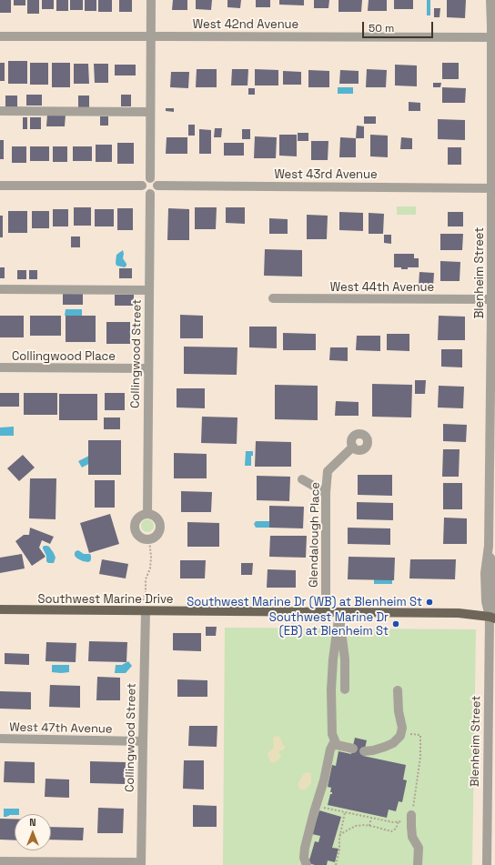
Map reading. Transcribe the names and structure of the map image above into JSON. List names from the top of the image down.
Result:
{
  "streets": {
    "main road": ["Southwest Marine Drive"],
    "street": [
      "West 42nd Avenue",
      "West 43rd Avenue",
      "Blenheim Street",
      "West 44th Avenue",
      "Collingwood Street",
      "Collingwood Place",
      "Glendalough Place",
      "West 47th Avenue"
    ]
  },
  "crossings": [
    ["West 42nd Avenue", "Blenheim Street"],
    ["West 43rd Avenue", "Blenheim Street"],
    ["West 43rd Avenue", "Collingwood Street"],
    ["Blenheim Street", "West 44th Avenue"],
    ["Blenheim Street", "Southwest Marine Drive"],
    ["Collingwood Street", "Collingwood Place"],
    ["Collingwood Street", "Southwest Marine Drive"],
    ["Collingwood Street", "West 47th Avenue"],
    ["Glendalough Place", "Southwest Marine Drive"]
  ],
  "places": ["Southwest Marine Dr (WB) at Blenheim St", "Southwest Marine Dr (EB) at Blenheim St"],
  "scale_bar": "50 m",
  "north": "top"
}
